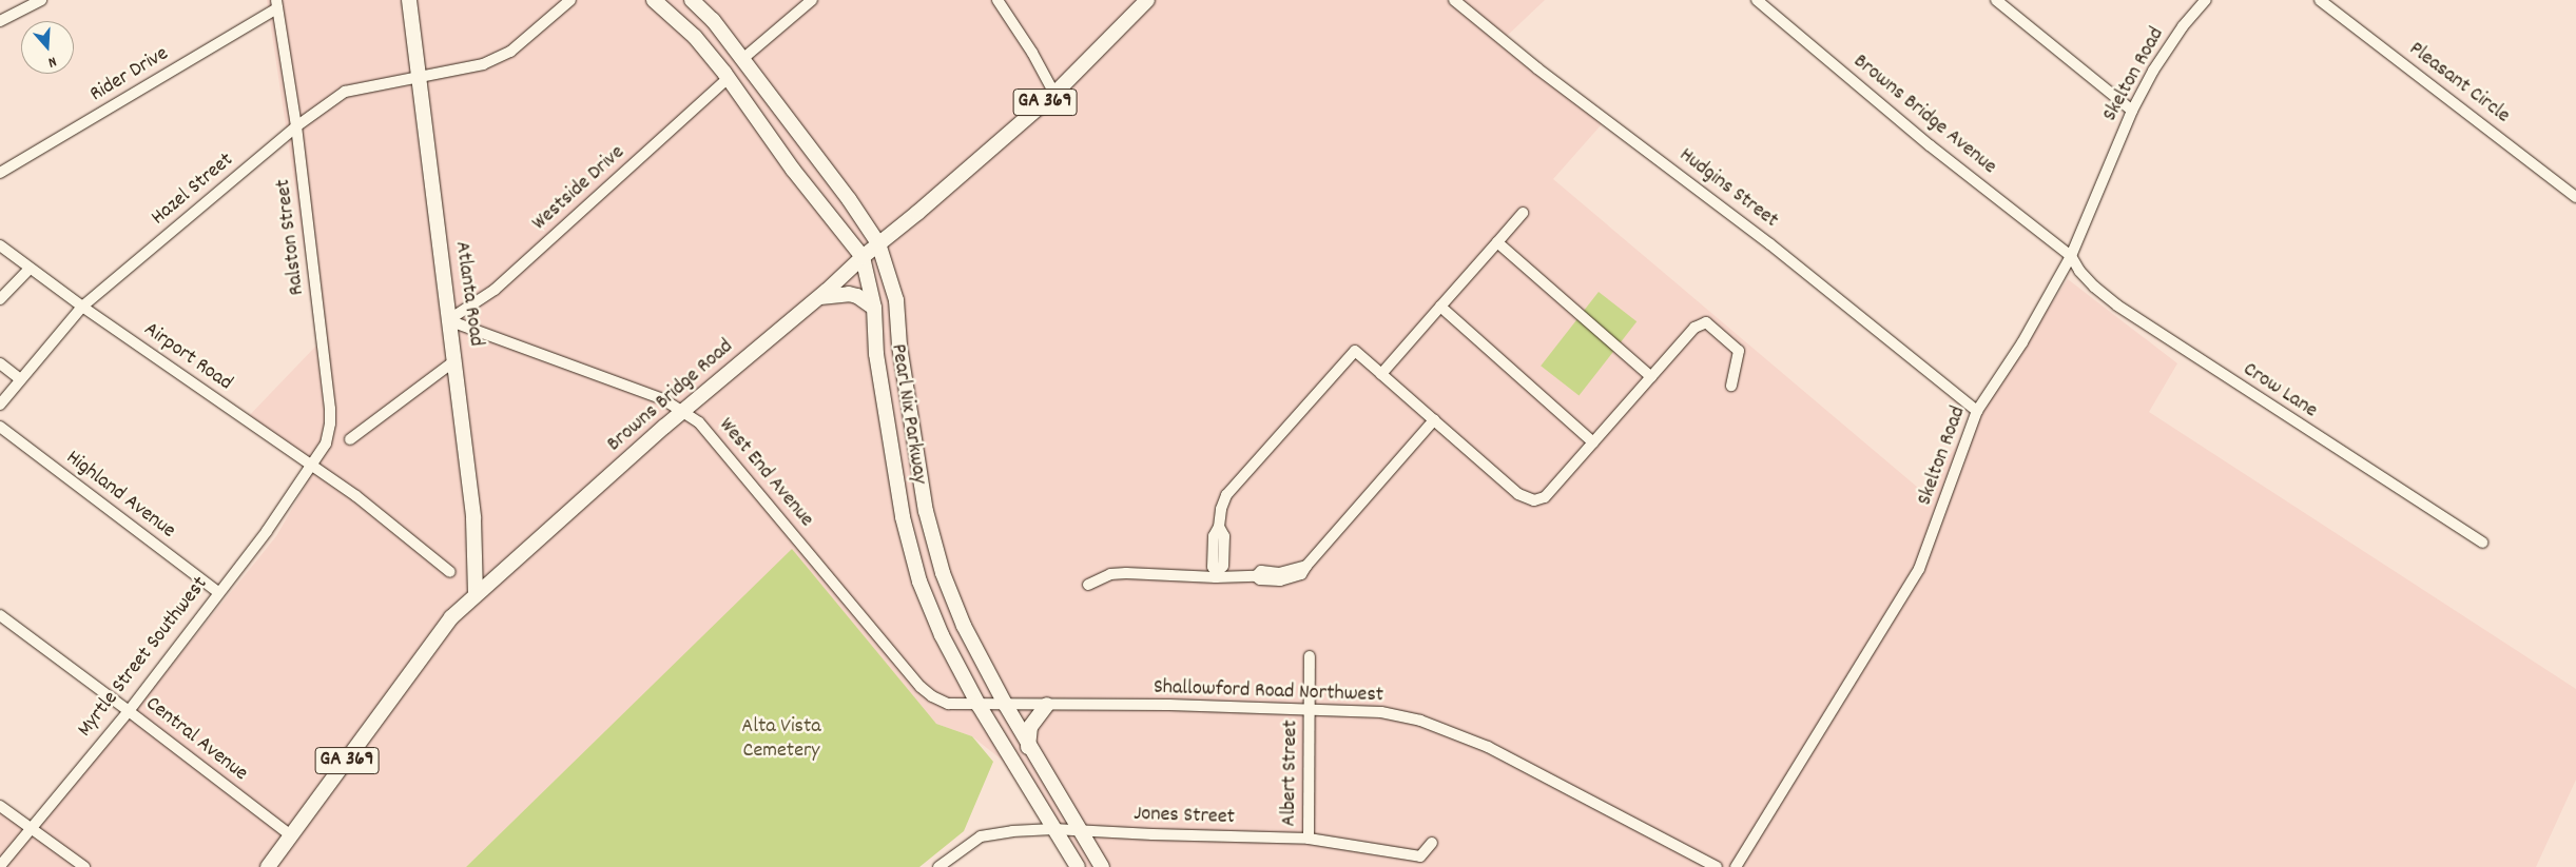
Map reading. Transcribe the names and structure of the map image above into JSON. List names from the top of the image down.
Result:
{
  "streets": {
    "main road": [
      "GA 369",
      "Atlanta Road",
      "Browns Bridge Road",
      "Pearl Nix Parkway"
    ],
    "street": [
      "Rider Drive",
      "Skelton Road",
      "Pleasant Circle",
      "Browns Bridge Avenue",
      "Westside Drive",
      "Hudgins Street",
      "Hazel Street",
      "Ralston Street",
      "Airport Road",
      "Crow Lane",
      "West End Avenue",
      "Highland Avenue",
      "Myrtle Street Southwest",
      "Shallowford Road Northwest",
      "Central Avenue",
      "Albert Street",
      "Jones Street"
    ]
  },
  "crossings": [
    ["Rider Drive", "Ralston Street"],
    ["Skelton Road", "Browns Bridge Avenue"],
    ["Skelton Road", "Hudgins Street"],
    ["Skelton Road", "Crow Lane"],
    ["Browns Bridge Avenue", "Crow Lane"],
    ["Westside Drive", "Atlanta Road"],
    ["Westside Drive", "Pearl Nix Parkway"],
    ["Westside Drive", "West End Avenue"],
    ["Hazel Street", "Ralston Street"],
    ["Hazel Street", "Atlanta Road"],
    ["Hazel Street", "Airport Road"],
    ["Ralston Street", "Airport Road"],
    ["Ralston Street", "Myrtle Street Southwest"],
    ["Atlanta Road", "Browns Bridge Road"],
    ["Atlanta Road", "West End Avenue"],
    ["Airport Road", "Myrtle Street Southwest"],
    ["Browns Bridge Road", "Pearl Nix Parkway"],
    ["Browns Bridge Road", "West End Avenue"],
    ["Browns Bridge Road", "Central Avenue"],
    ["Pearl Nix Parkway", "West End Avenue"],
    ["Pearl Nix Parkway", "Shallowford Road Northwest"],
    ["Pearl Nix Parkway", "Jones Street"],
    ["West End Avenue", "Shallowford Road Northwest"],
    ["Highland Avenue", "Myrtle Street Southwest"],
    ["Myrtle Street Southwest", "Central Avenue"],
    ["Shallowford Road Northwest", "Albert Street"],
    ["Albert Street", "Jones Street"]
  ],
  "parks": ["Alta Vista Cemetery"],
  "north": "bottom"
}
